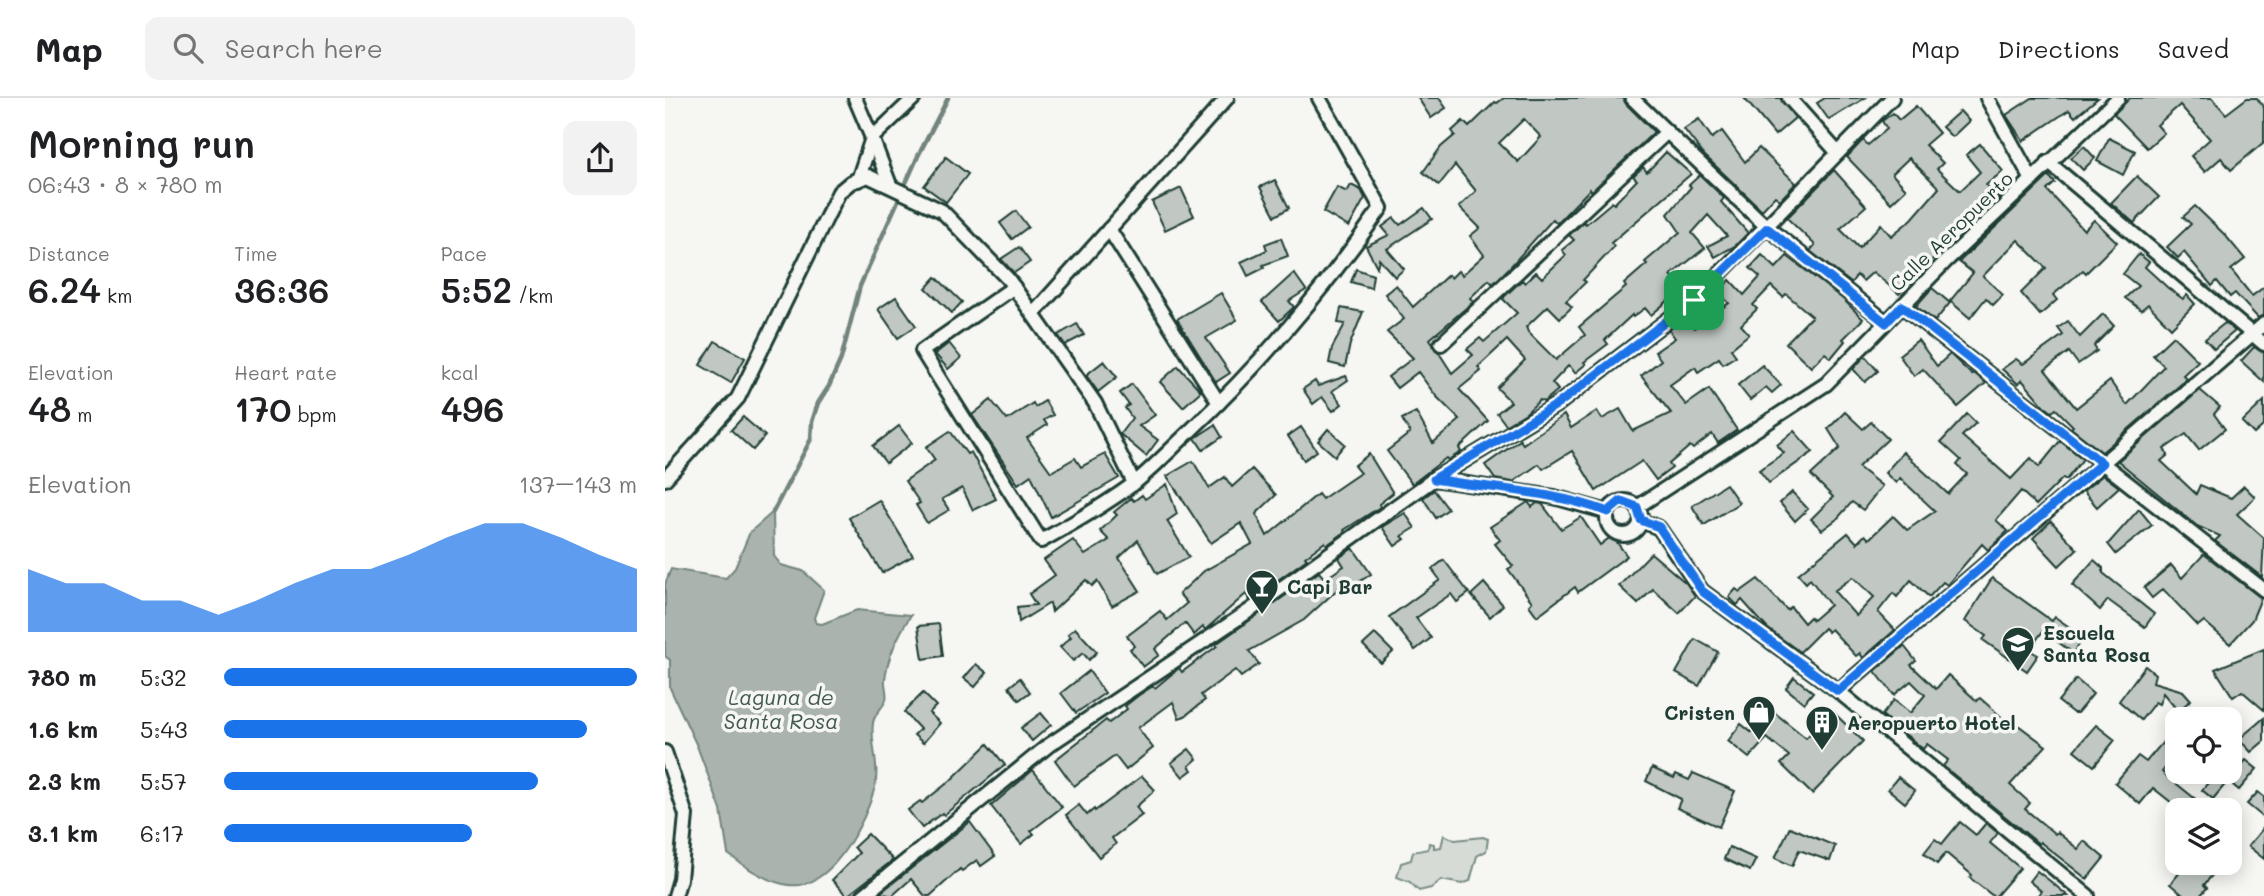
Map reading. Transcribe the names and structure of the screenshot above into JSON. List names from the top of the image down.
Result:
{
  "streets": {
    "street": ["Calle Aeropuerto"]
  },
  "water": ["Laguna de Santa Rosa"],
  "places": {
    "bar": ["Capi Bar"],
    "school or university": ["Escuela Santa Rosa"],
    "shop": ["Cristen"],
    "building": ["Aeropuerto Hotel"]
  },
  "page": {
    "header": "Map",
    "search": "Search here",
    "nav": ["Map", "Directions", "Saved"],
    "heading": ["Morning run", "06:43 · 8 × 780 m"],
    "stats": [
      ["Distance", "6.24 km"],
      ["Time", "36:36"],
      ["Pace", "5:52 /km"],
      ["Elevation", "48 m"],
      ["Heart rate", "170 bpm"],
      ["kcal", "496"]
    ],
    "chart": ["Elevation", "137–143 m"],
    "list": [
      {
        "name": "780 m",
        "note": "5:32"
      },
      {
        "name": "1.6 km",
        "note": "5:43"
      },
      {
        "name": "2.3 km",
        "note": "5:57"
      },
      {
        "name": "3.1 km",
        "note": "6:17"
      }
    ]
  }
}
